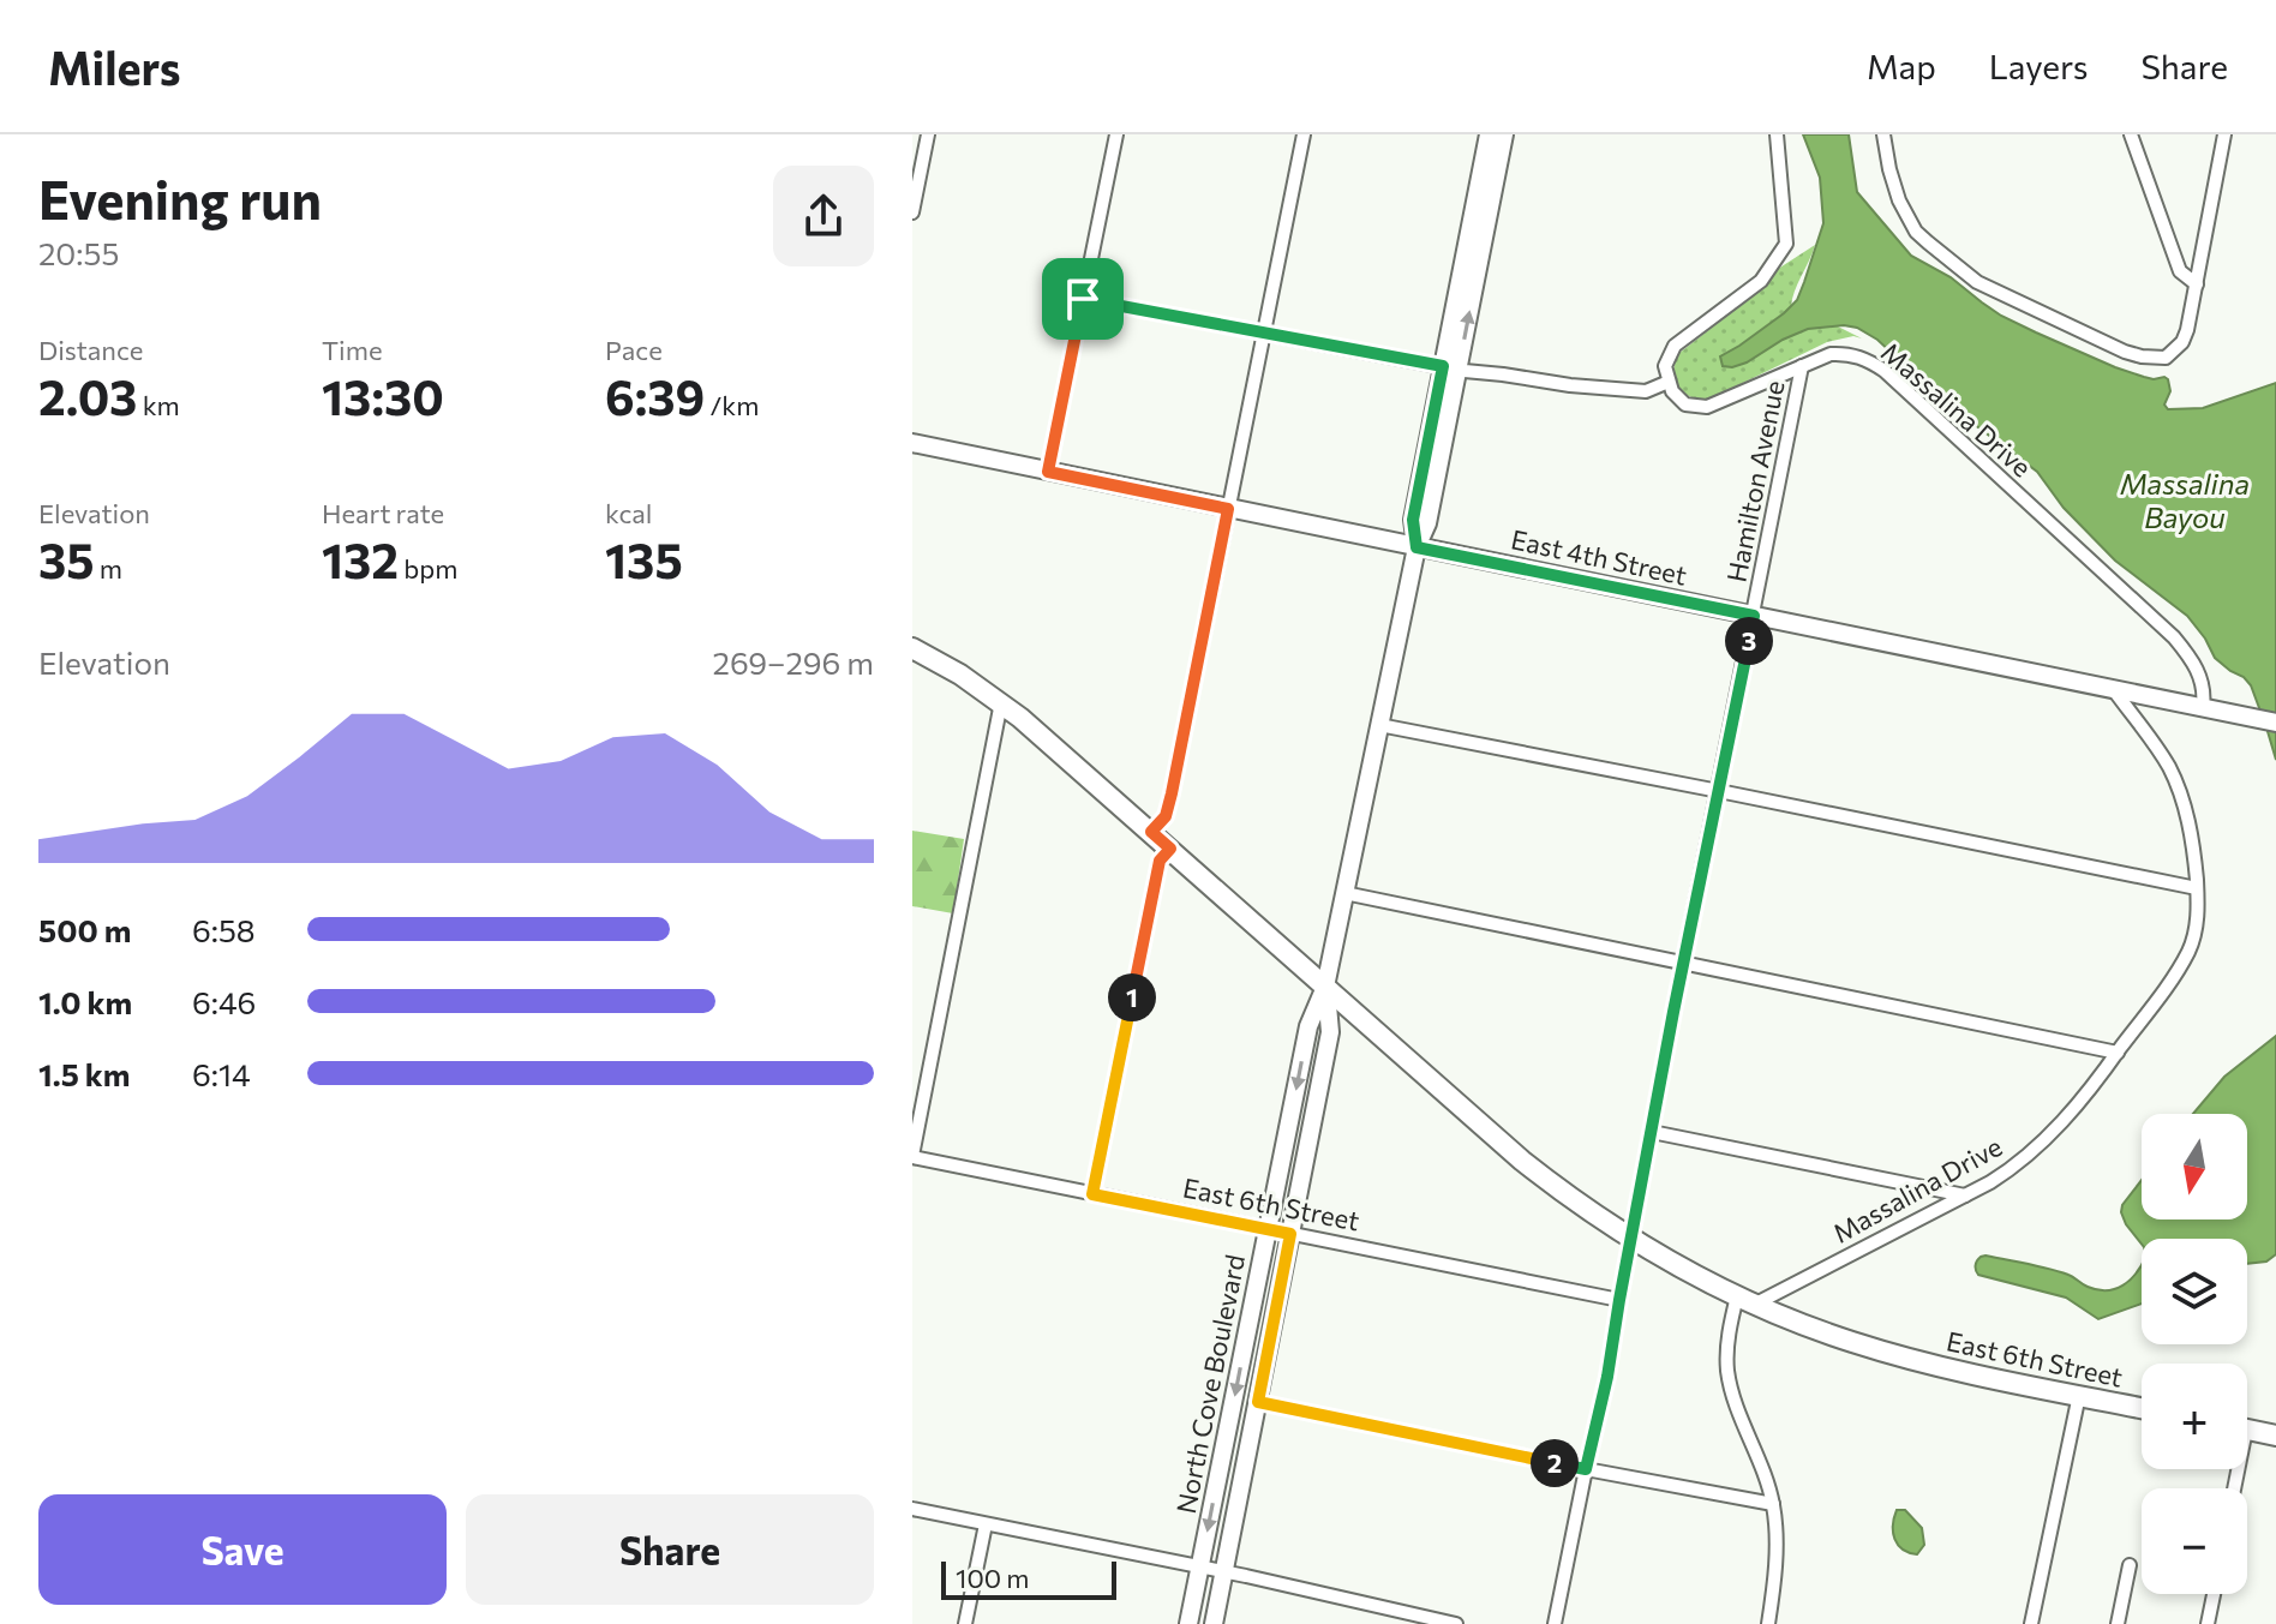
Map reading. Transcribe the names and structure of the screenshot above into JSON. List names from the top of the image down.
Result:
{
  "streets": {
    "main road": ["East 6th Street"],
    "street": [
      "Massalina Drive",
      "Hamilton Avenue",
      "East 4th Street",
      "North Cove Boulevard"
    ]
  },
  "crossings": [
    ["Massalina Drive", "Hamilton Avenue"],
    ["Massalina Drive", "East 4th Street"],
    ["Massalina Drive", "East 6th Street"],
    ["Hamilton Avenue", "East 4th Street"],
    ["Hamilton Avenue", "East 6th Street"],
    ["East 4th Street", "North Cove Boulevard"],
    ["East 6th Street", "North Cove Boulevard"]
  ],
  "water": ["Massalina Bayou"],
  "scale_bar": "100 m",
  "north": "bottom",
  "page": {
    "header": "Milers",
    "nav": ["Map", "Layers", "Share"],
    "heading": ["Evening run", "20:55"],
    "stats": [
      ["Distance", "2.03 km"],
      ["Time", "13:30"],
      ["Pace", "6:39 /km"],
      ["Elevation", "35 m"],
      ["Heart rate", "132 bpm"],
      ["kcal", "135"]
    ],
    "pins": ["3", "1", "2"],
    "chart": ["Elevation", "269–296 m"],
    "list": [
      {
        "name": "500 m",
        "note": "6:58"
      },
      {
        "name": "1.0 km",
        "note": "6:46"
      },
      {
        "name": "1.5 km",
        "note": "6:14"
      }
    ],
    "map_buttons": ["+", "−"],
    "buttons": ["Save", "Share"],
    "scale": "100 m"
  }
}
